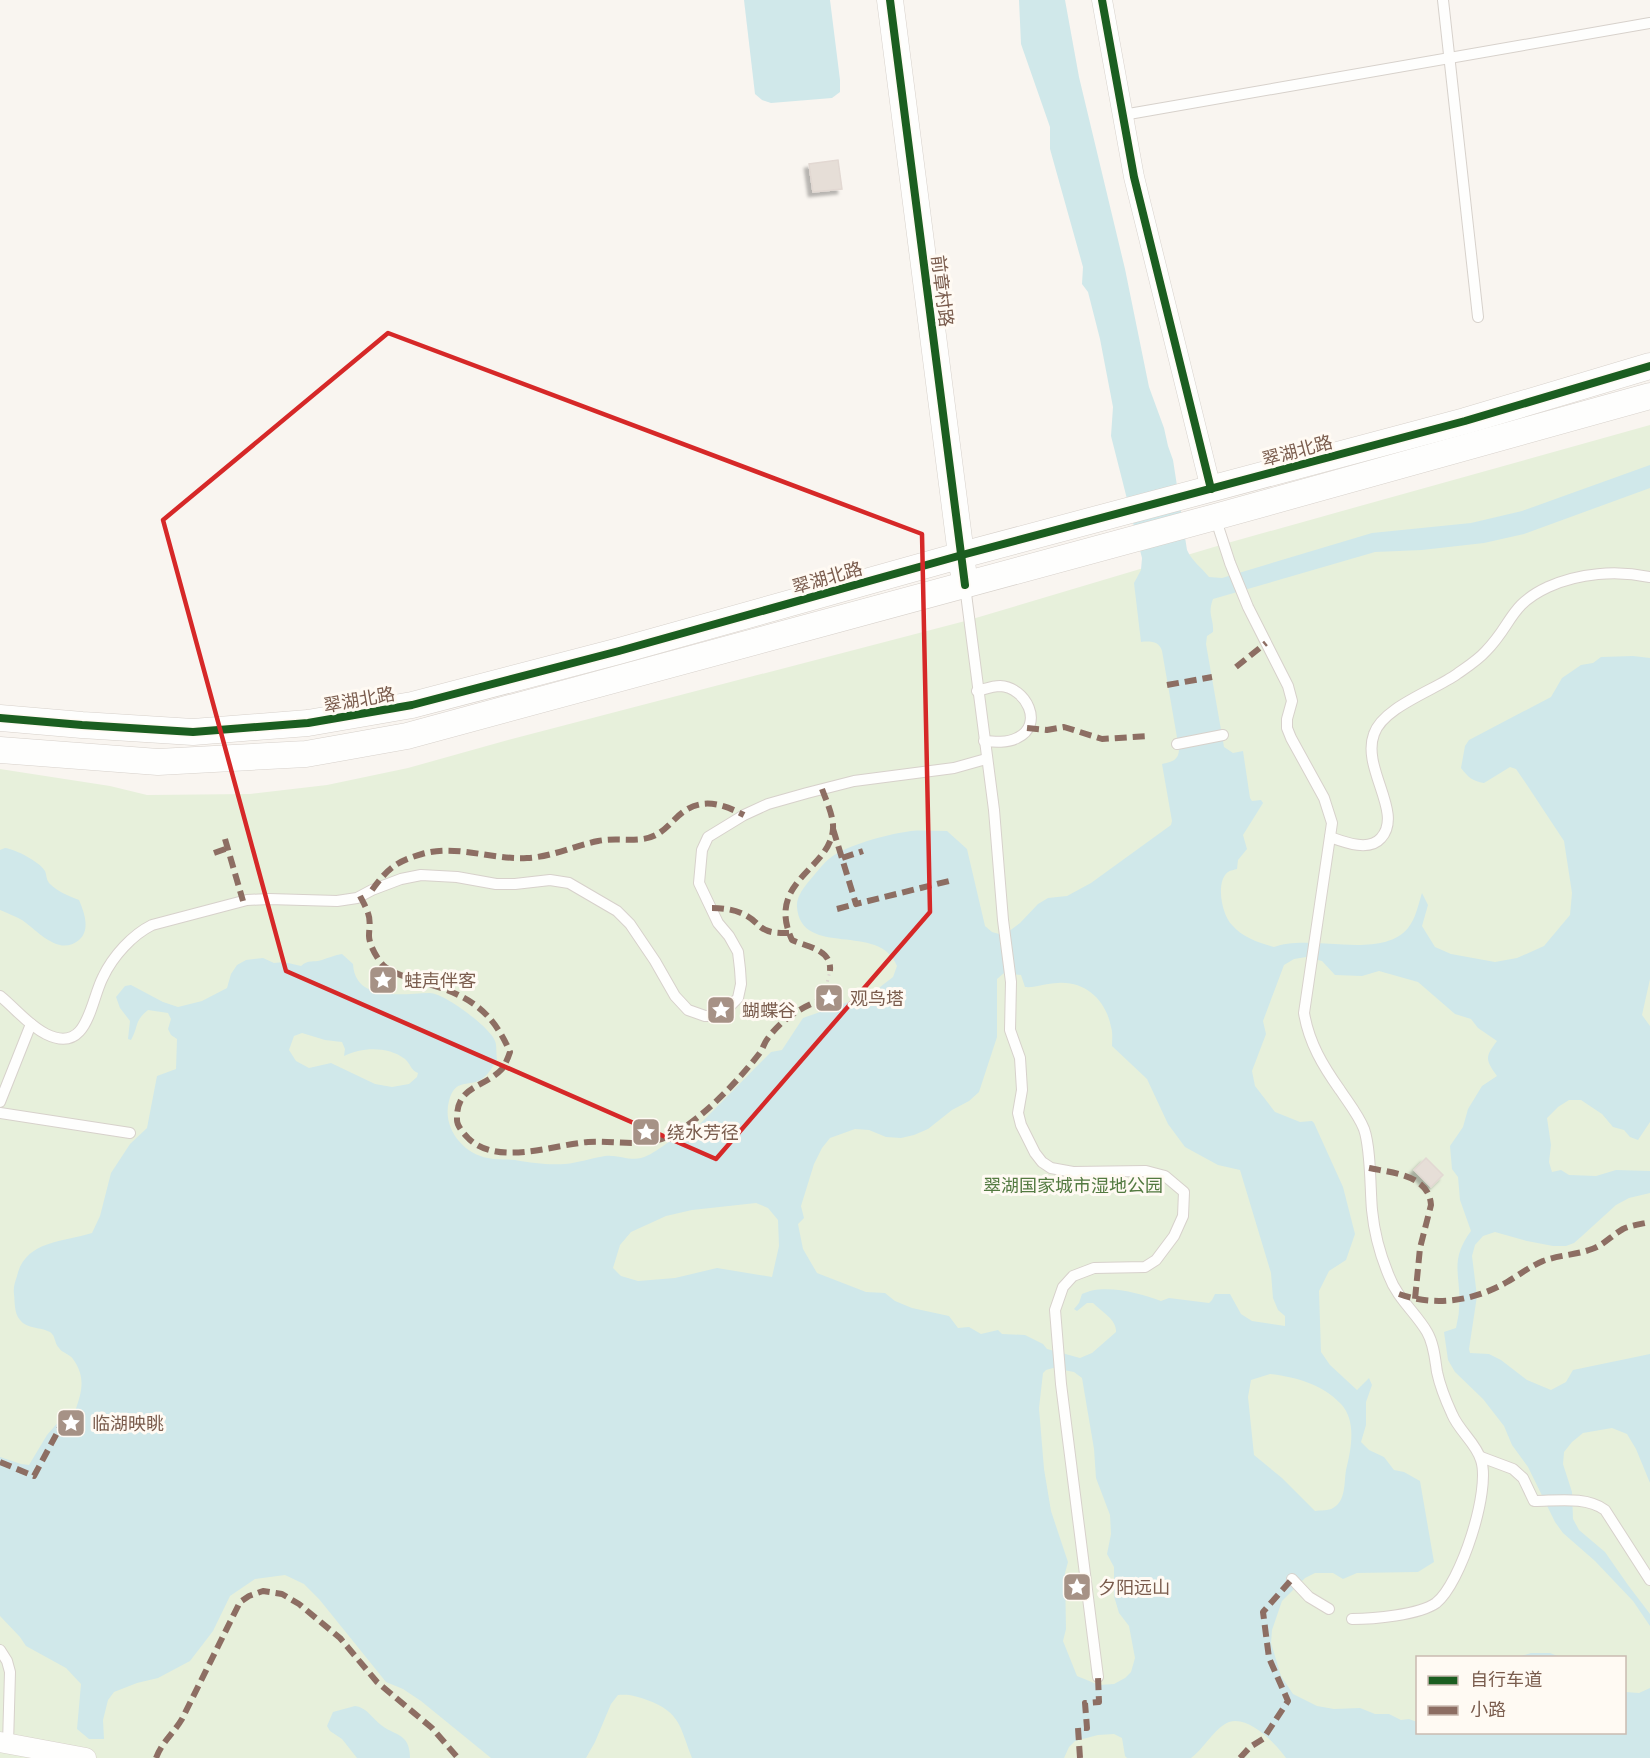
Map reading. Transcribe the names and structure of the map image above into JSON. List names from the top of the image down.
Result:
{
  "streets": {
    "street": ["前章村路", "翠湖北路"]
  },
  "crossings": [
    ["前章村路", "翠湖北路"]
  ],
  "parks": ["翠湖国家城市湿地公园"],
  "places": {
    "place": [
      "蛙声伴客",
      "观鸟塔",
      "蝴蝶谷",
      "绕水芳径",
      "临湖映眺",
      "夕阳远山"
    ]
  },
  "legend": ["自行车道", "小路"]
}
